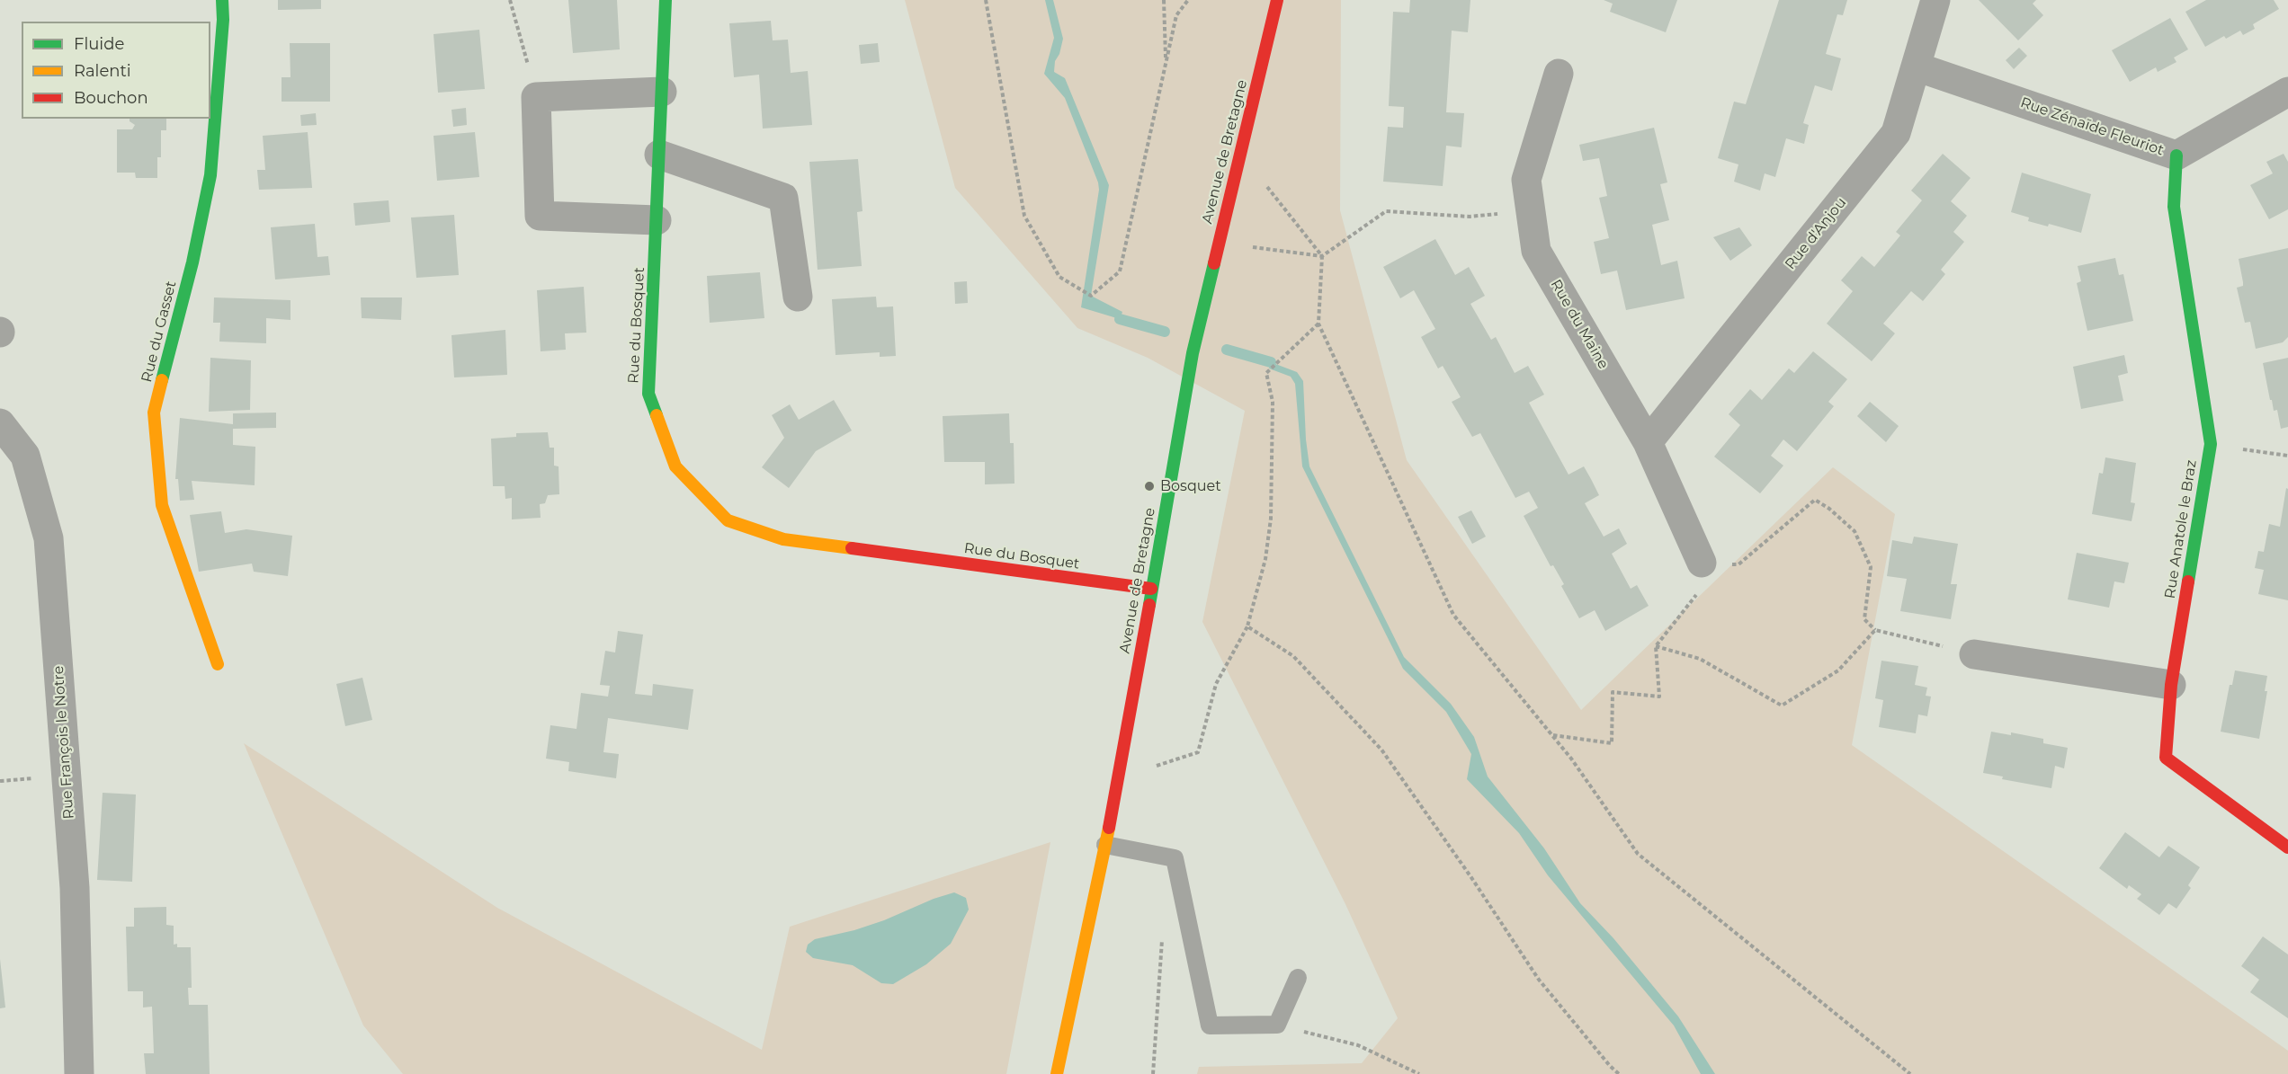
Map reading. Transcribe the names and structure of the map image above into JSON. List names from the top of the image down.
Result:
{
  "streets": {
    "street": [
      "Rue Zénaïde Fleuriot",
      "Avenue de Bretagne",
      "Rue d'Anjou",
      "Rue du Maine",
      "Rue du Bosquet",
      "Rue du Gasset",
      "Rue Anatole le Braz",
      "Rue François le Notre"
    ]
  },
  "crossings": [
    ["Rue Zénaïde Fleuriot", "Rue d'Anjou"],
    ["Rue Zénaïde Fleuriot", "Rue Anatole le Braz"],
    ["Avenue de Bretagne", "Rue du Bosquet"],
    ["Rue d'Anjou", "Rue du Maine"]
  ],
  "places": ["Bosquet"],
  "legend": ["Fluide", "Ralenti", "Bouchon"]
}
